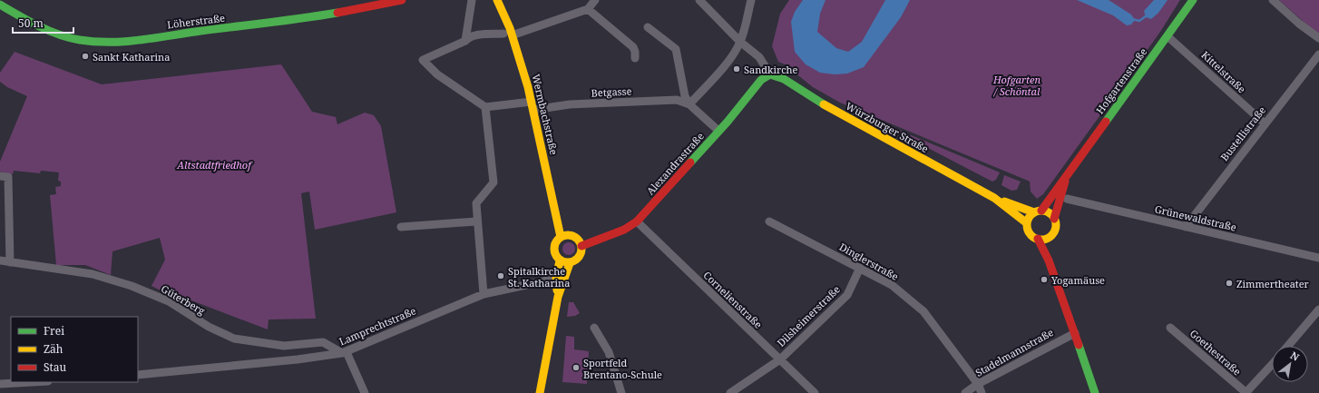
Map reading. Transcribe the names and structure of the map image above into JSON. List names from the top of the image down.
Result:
{
  "streets": {
    "street": [
      "Löherstraße",
      "Kittelstraße",
      "Hofgartenstraße",
      "Betgasse",
      "Wermbachstraße",
      "Würzburger Straße",
      "Bustellistraße",
      "Alexandrastraße",
      "Grünewaldstraße",
      "Dinglerstraße",
      "Güterberg",
      "Cornelienstraße",
      "Dilsheimerstraße",
      "Lamprechtstraße",
      "Stadelmannstraße",
      "Goethestraße"
    ]
  },
  "crossings": [
    ["Kittelstraße", "Hofgartenstraße"],
    ["Kittelstraße", "Bustellistraße"],
    ["Hofgartenstraße", "Würzburger Straße"],
    ["Betgasse", "Wermbachstraße"],
    ["Wermbachstraße", "Alexandrastraße"],
    ["Würzburger Straße", "Alexandrastraße"],
    ["Bustellistraße", "Grünewaldstraße"],
    ["Alexandrastraße", "Cornelienstraße"],
    ["Dinglerstraße", "Dilsheimerstraße"],
    ["Dinglerstraße", "Stadelmannstraße"],
    ["Güterberg", "Lamprechtstraße"],
    ["Cornelienstraße", "Dilsheimerstraße"]
  ],
  "parks": ["Hofgarten / Schöntal", "Altstadtfriedhof"],
  "places": [
    "Sankt Katharina",
    "Sandkirche",
    "Spitalkirche St. Katharina",
    "Yogamäuse",
    "Zimmertheater",
    "Sportfeld Brentano-Schule"
  ],
  "legend": ["Frei", "Zäh", "Stau"],
  "scale_bar": "50 m",
  "north": "top right"
}
